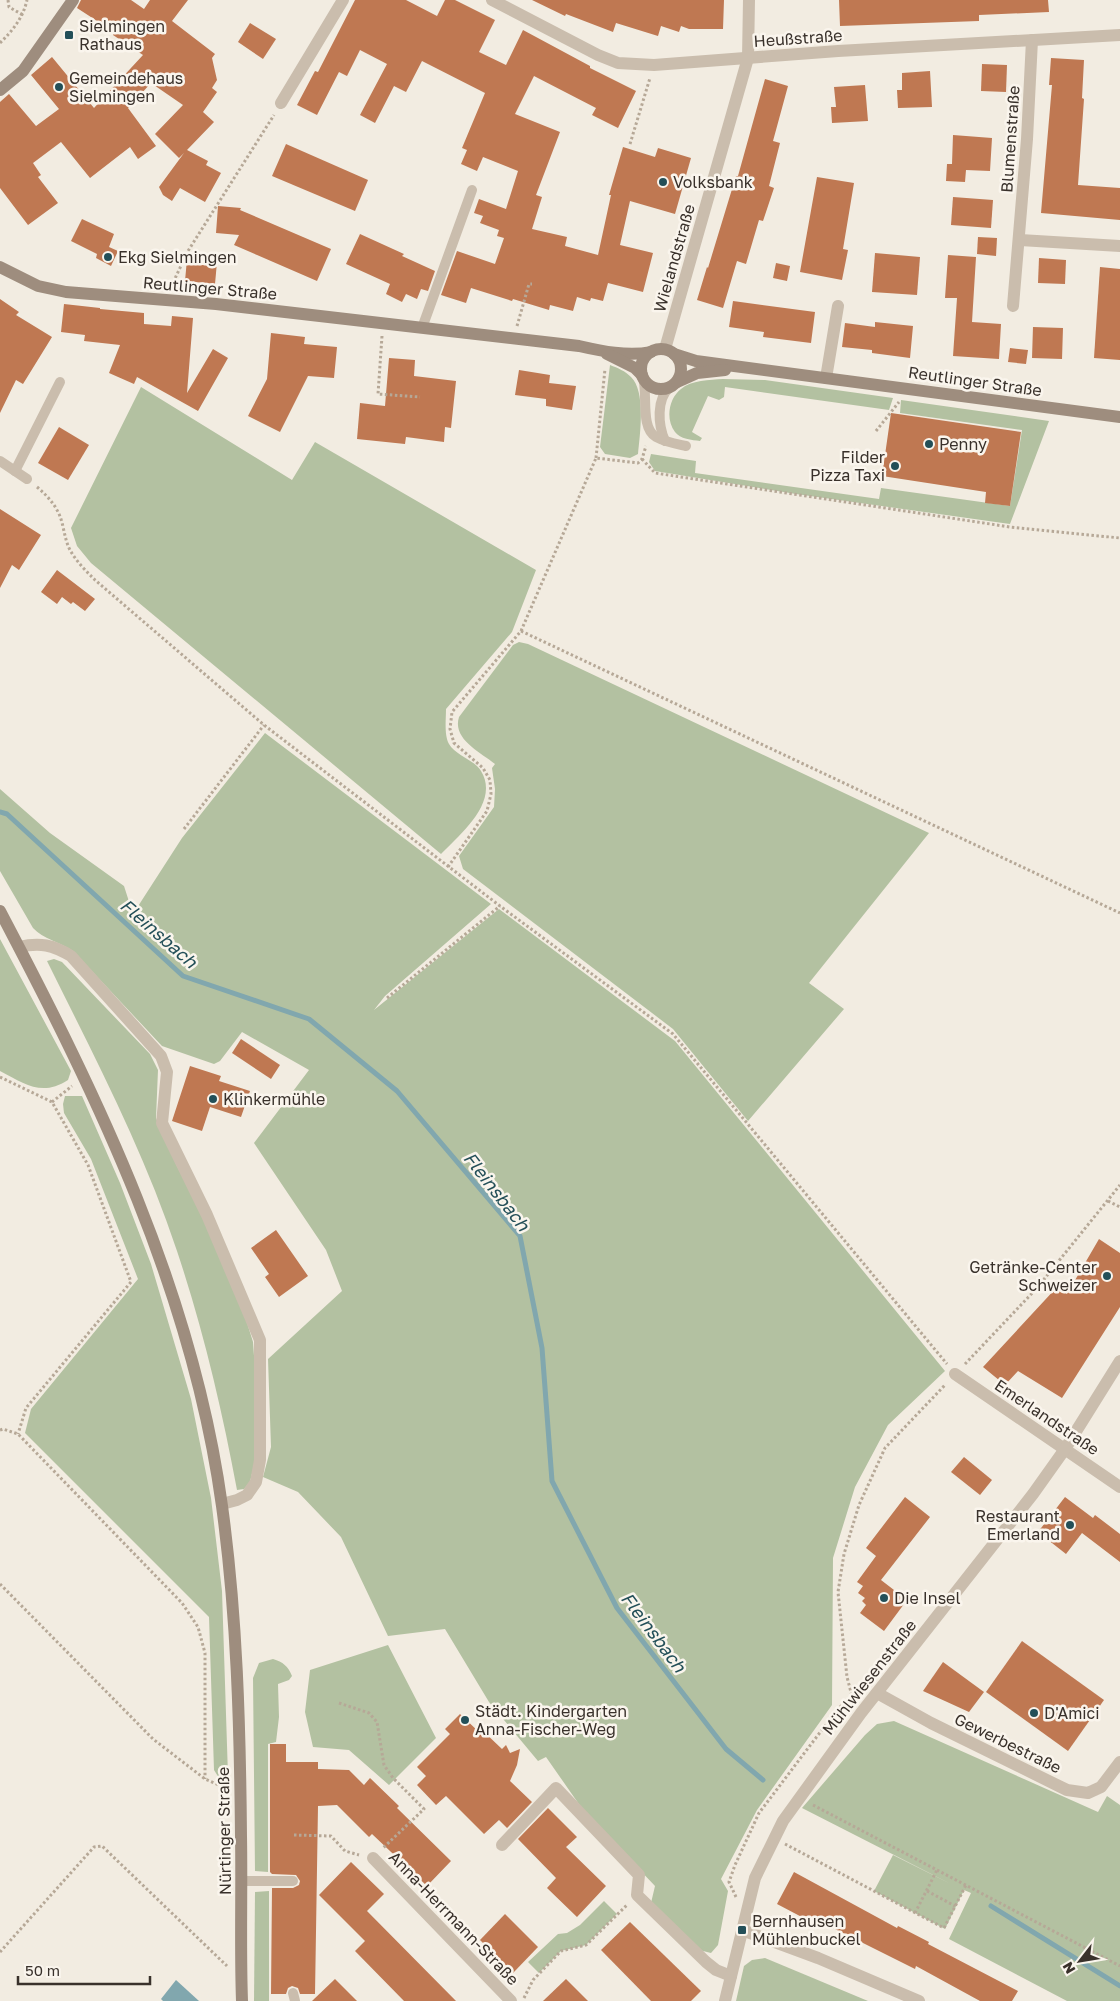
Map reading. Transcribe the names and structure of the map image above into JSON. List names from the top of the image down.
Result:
{
  "streets": {
    "street": [
      "Heußstraße",
      "Blumenstraße",
      "Wielandstraße",
      "Reutlinger Straße",
      "Emerlandstraße",
      "Mühlwiesenstraße",
      "Gewerbestraße",
      "Nürtinger Straße",
      "Anna-Herrmann-Straße"
    ]
  },
  "crossings": [
    ["Heußstraße", "Blumenstraße"],
    ["Heußstraße", "Wielandstraße"],
    ["Wielandstraße", "Reutlinger Straße"],
    ["Emerlandstraße", "Mühlwiesenstraße"],
    ["Mühlwiesenstraße", "Gewerbestraße"]
  ],
  "water": ["Fleinsbach"],
  "places": {
    "transit": ["Sielmingen Rathaus", "Bernhausen Mühlenbuckel"],
    "other": [
      "Gemeindehaus Sielmingen",
      "Volksbank",
      "Ekg Sielmingen",
      "Penny",
      "Filder Pizza Taxi",
      "Klinkermühle",
      "Getränke-Center Schweizer",
      "Restaurant Emerland",
      "Die Insel",
      "D'Amici",
      "Städt. Kindergarten Anna-Fischer-Weg"
    ]
  },
  "scale_bar": "50 m",
  "north": "bottom left"
}
